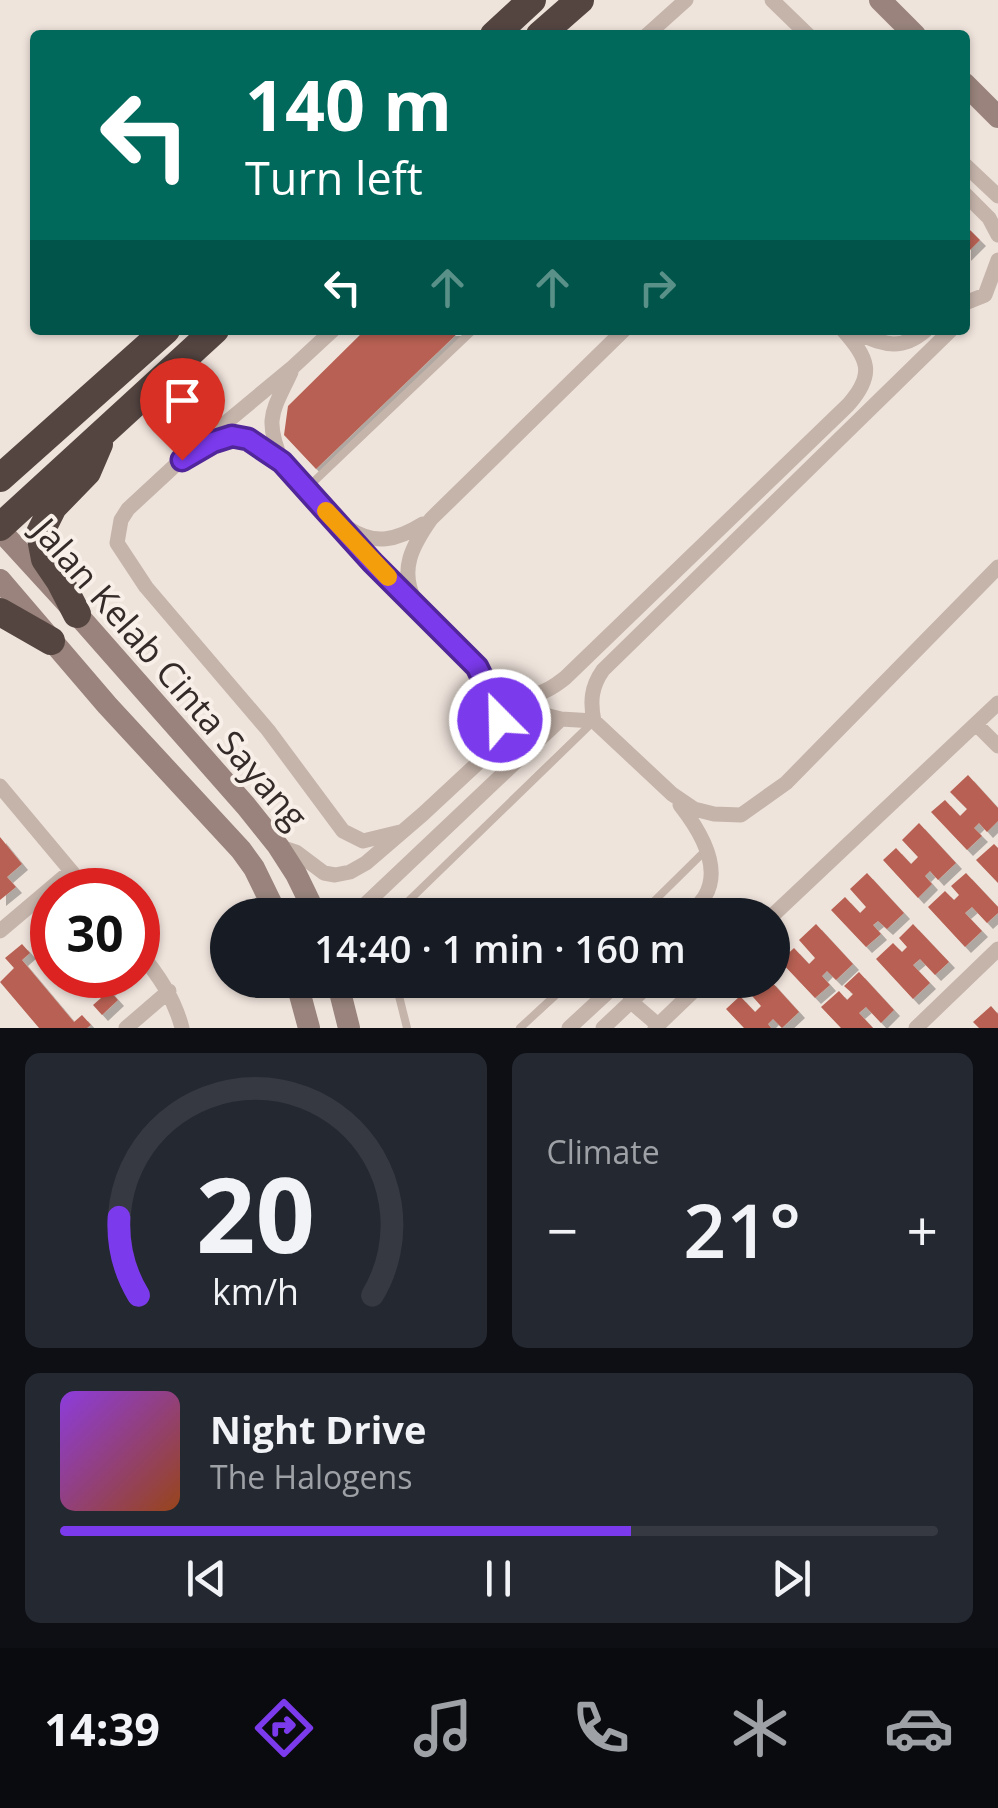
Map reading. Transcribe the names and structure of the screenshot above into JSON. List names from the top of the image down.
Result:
{
  "streets": {
    "main road": ["Jalan Kelab Cinta Sayang"]
  },
  "page": {
    "turn": ["140 m", "Turn left"],
    "limit": "30",
    "trip": "14:40 · 1 min · 160 m",
    "tile": "Climate",
    "heat": ["−", "21°", "+"],
    "song": ["Night Drive", "The Halogens"],
    "tabs": "14:39",
    "gauge": ["20", "km/h"]
  }
}
